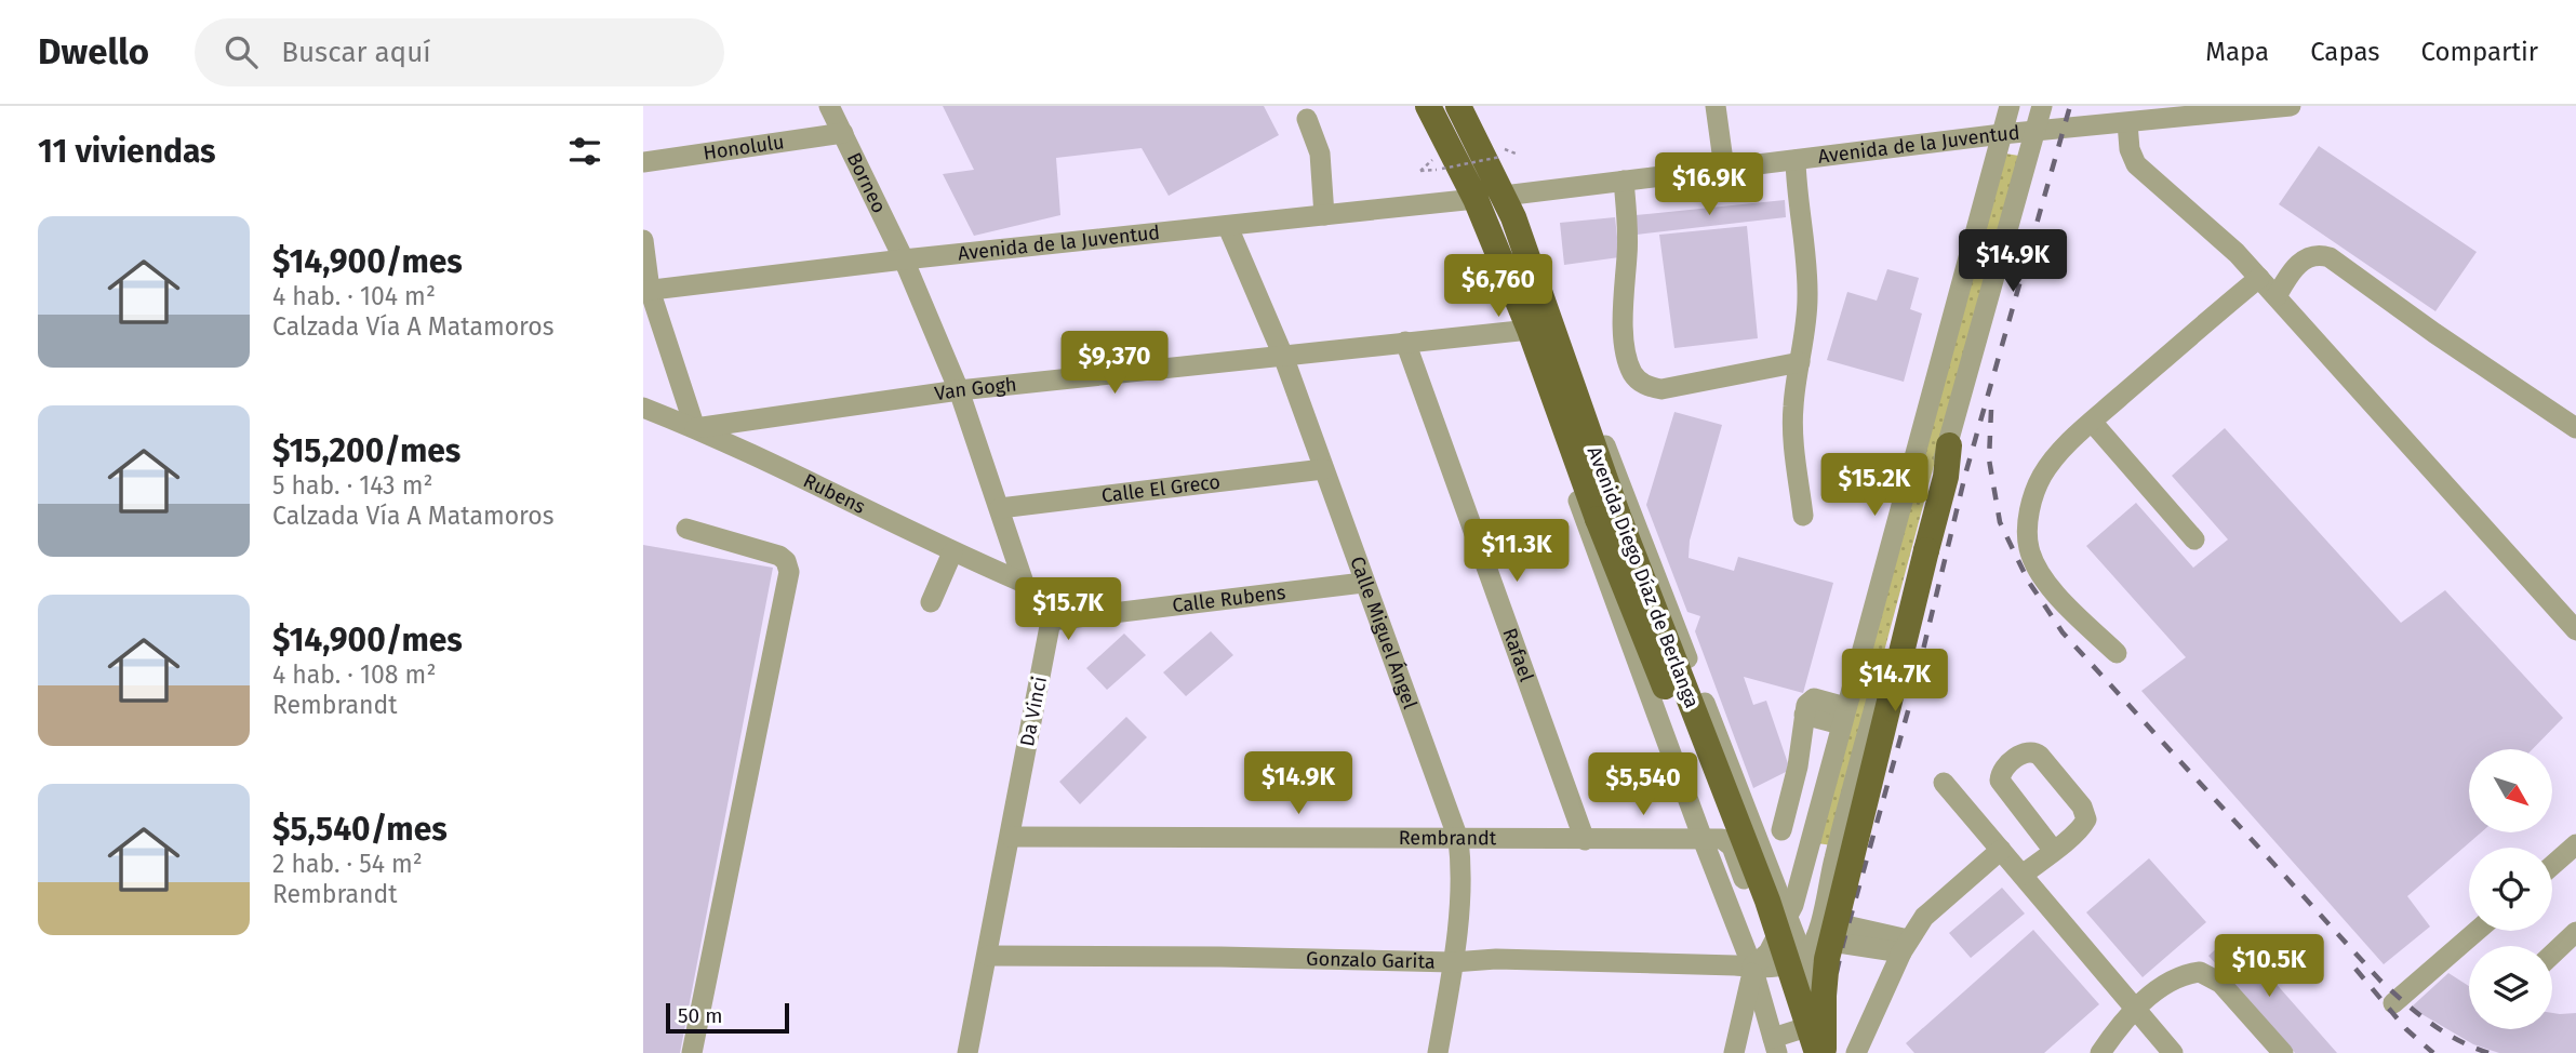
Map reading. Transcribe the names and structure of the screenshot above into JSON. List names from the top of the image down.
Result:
{
  "streets": {
    "main road": ["Avenida Diego Díaz de Berlanga"],
    "street": [
      "Avenida de la Juventud",
      "Honolulu",
      "Borneo",
      "Van Gogh",
      "Calle El Greco",
      "Rubens",
      "Calle Rubens",
      "Calle Miguel Ángel",
      "Rafael",
      "Da Vinci",
      "Rembrandt",
      "Gonzalo Garita"
    ]
  },
  "crossings": [
    ["Avenida de la Juventud", "Borneo"],
    ["Avenida de la Juventud", "Avenida Diego Díaz de Berlanga"],
    ["Avenida de la Juventud", "Calle Miguel Ángel"],
    ["Honolulu", "Borneo"],
    ["Van Gogh", "Rubens"],
    ["Van Gogh", "Avenida Diego Díaz de Berlanga"],
    ["Van Gogh", "Calle Miguel Ángel"],
    ["Van Gogh", "Rafael"],
    ["Calle El Greco", "Calle Miguel Ángel"],
    ["Calle Rubens", "Calle Miguel Ángel"],
    ["Calle Rubens", "Da Vinci"],
    ["Calle Miguel Ángel", "Rembrandt"],
    ["Calle Miguel Ángel", "Gonzalo Garita"],
    ["Rafael", "Rembrandt"],
    ["Da Vinci", "Rembrandt"],
    ["Da Vinci", "Gonzalo Garita"]
  ],
  "scale_bar": "50 m",
  "north": "bottom right",
  "page": {
    "header": "Dwello",
    "search": "Buscar aquí",
    "nav": ["Mapa", "Capas", "Compartir"],
    "heading": "11 viviendas",
    "price": [
      "$16.9K",
      "$14.9K",
      "$6,760",
      "$9,370",
      "$15.2K",
      "$11.3K",
      "$15.7K",
      "$14.7K",
      "$14.9K",
      "$5,540",
      "$10.5K"
    ],
    "list": [
      {
        "name": "$14,900/mes",
        "note": "4 hab. · 104 m² · Calzada Vía A Matamoros"
      },
      {
        "name": "$15,200/mes",
        "note": "5 hab. · 143 m² · Calzada Vía A Matamoros"
      },
      {
        "name": "$14,900/mes",
        "note": "4 hab. · 108 m² · Rembrandt"
      },
      {
        "name": "$5,540/mes",
        "note": "2 hab. · 54 m² · Rembrandt"
      }
    ],
    "scale": "50 m"
  }
}
